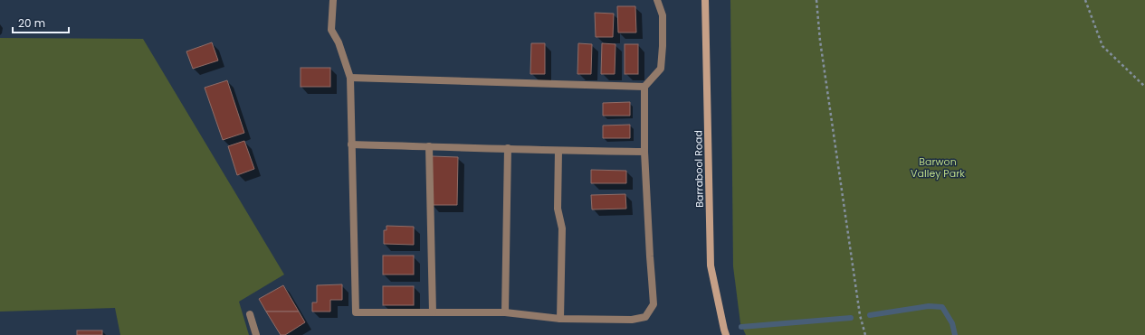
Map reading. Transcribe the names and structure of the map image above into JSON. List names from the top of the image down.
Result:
{
  "streets": {
    "street": ["Barrabool Road"]
  },
  "parks": ["Barwon Valley Park"],
  "scale_bar": "20 m"
}
